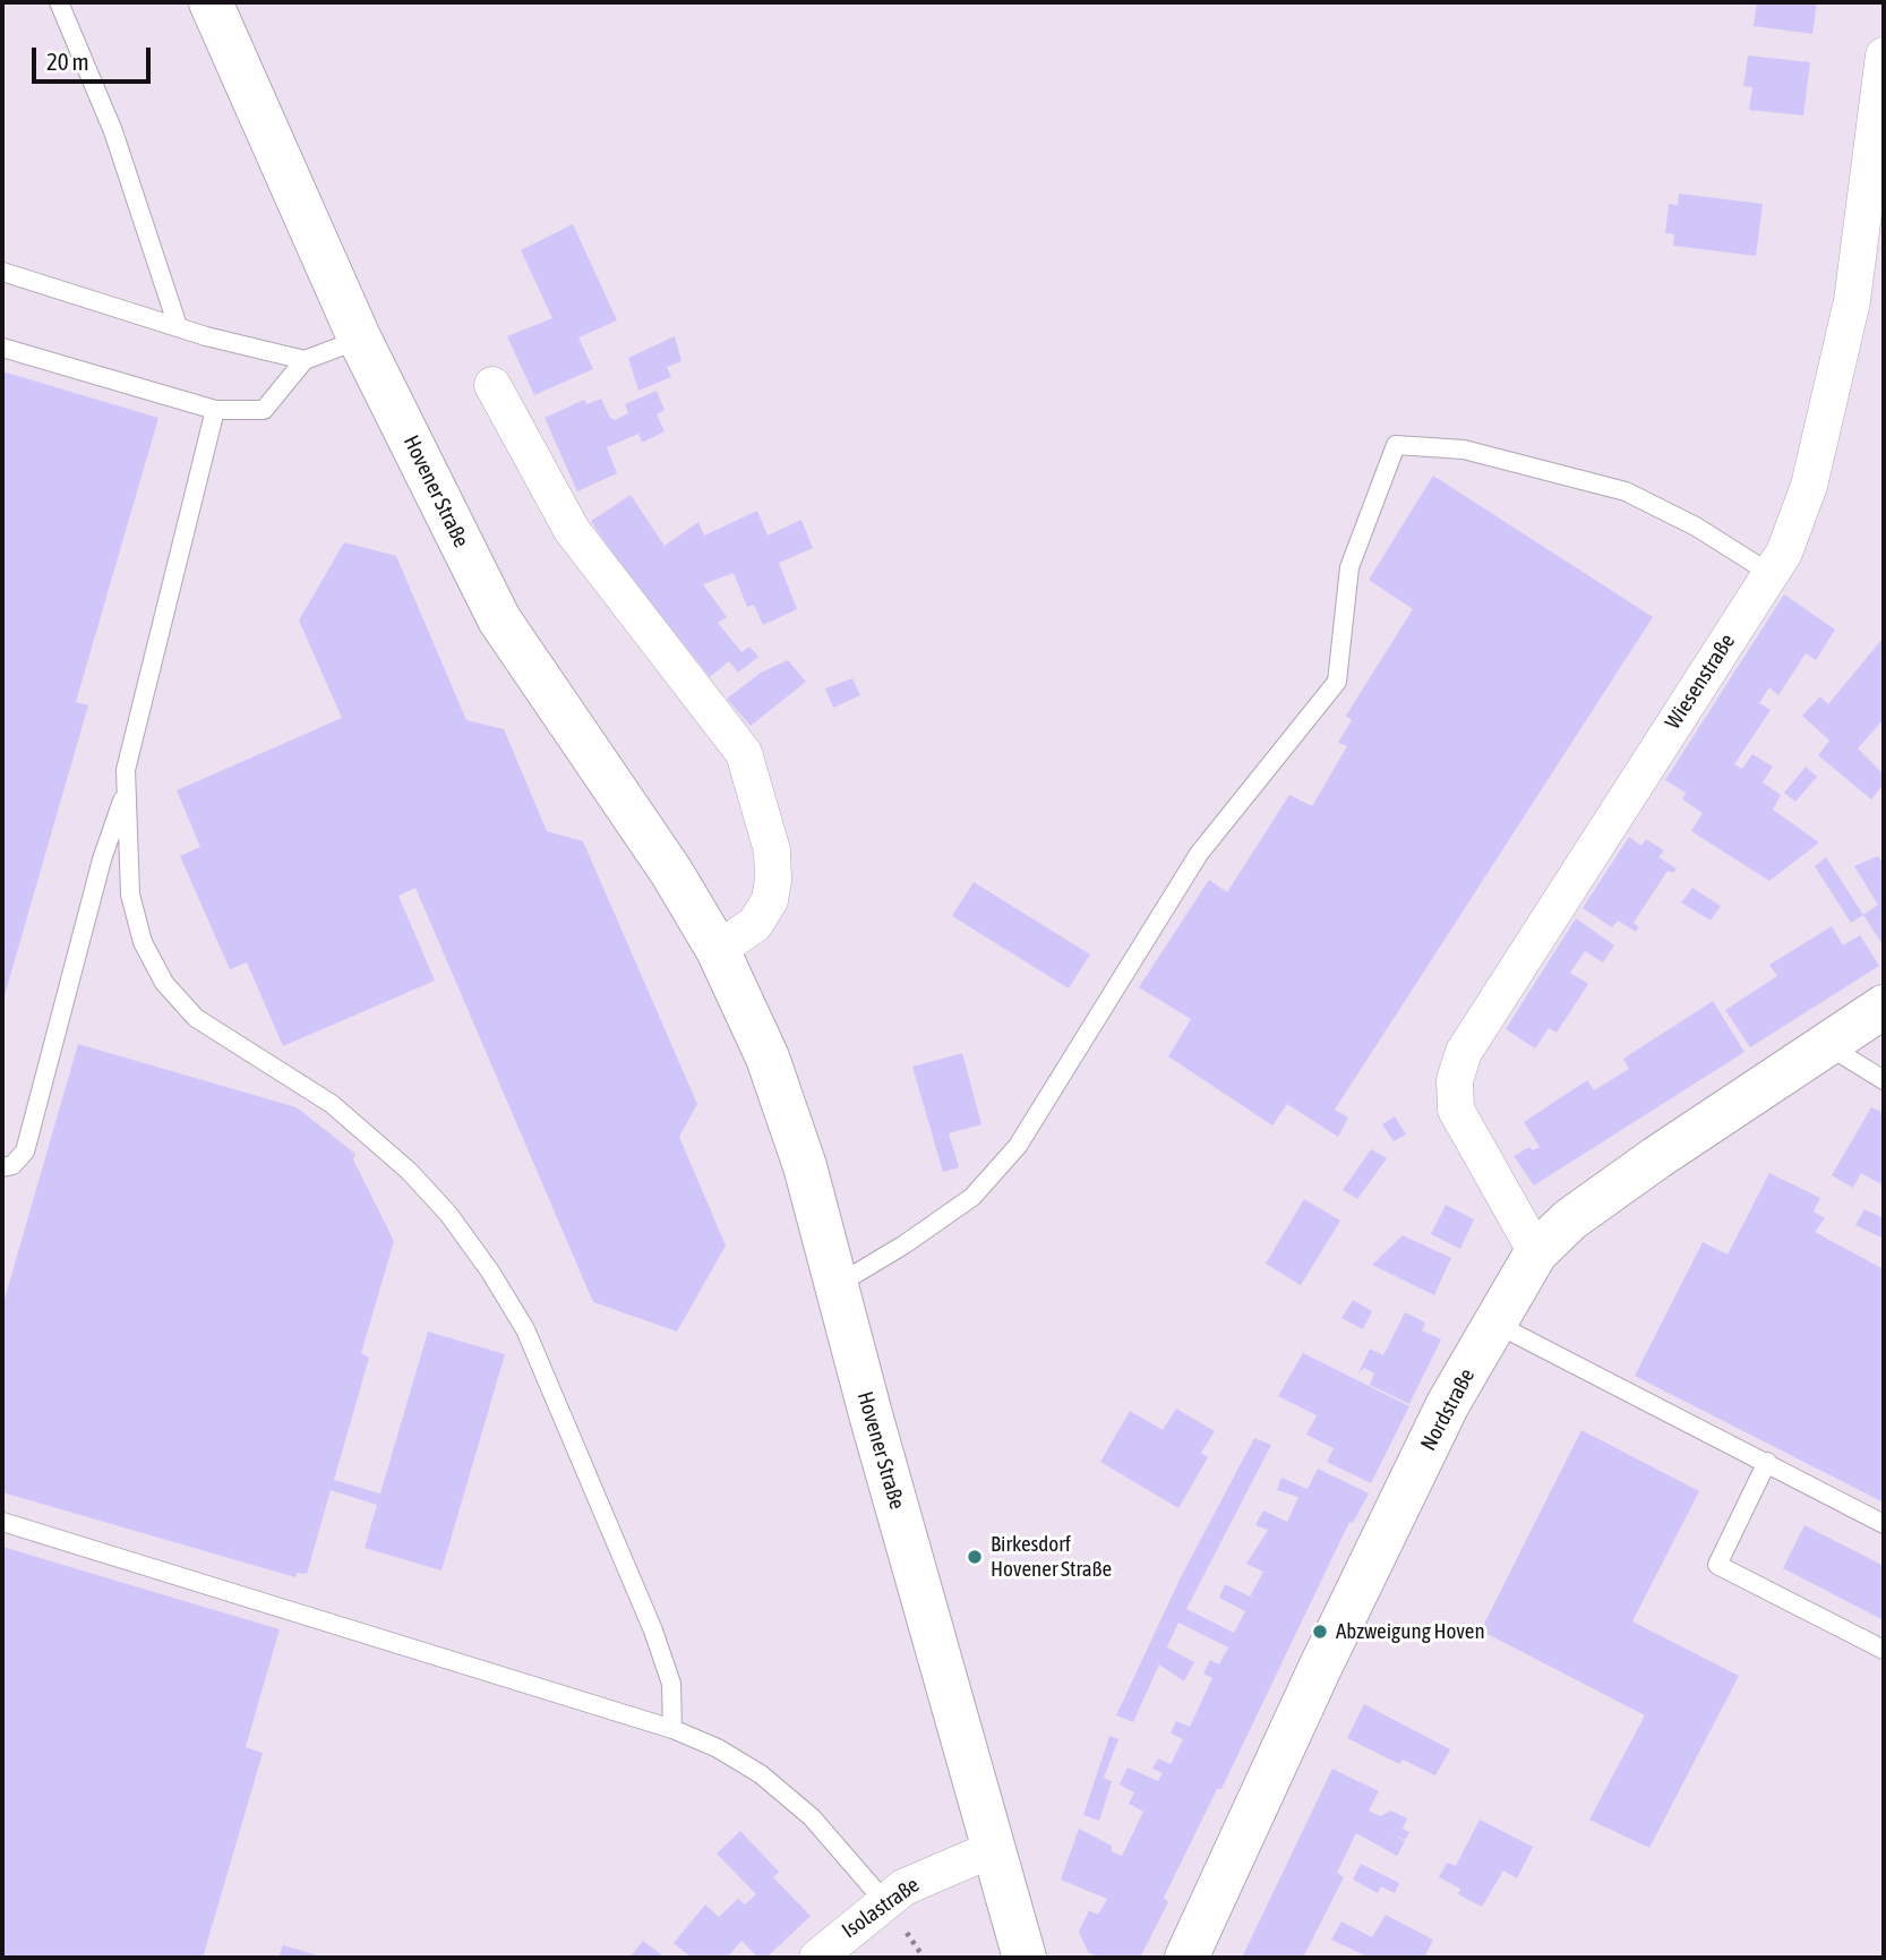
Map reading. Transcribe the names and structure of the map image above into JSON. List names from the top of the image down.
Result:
{
  "streets": {
    "main road": ["Hovener Straße", "Nordstraße"],
    "street": ["Wiesenstraße", "Isolastraße"]
  },
  "crossings": [
    ["Hovener Straße", "Isolastraße"],
    ["Wiesenstraße", "Nordstraße"]
  ],
  "places": ["Birkesdorf Hovener Straße", "Abzweigung Hoven"],
  "scale_bar": "20 m"
}
